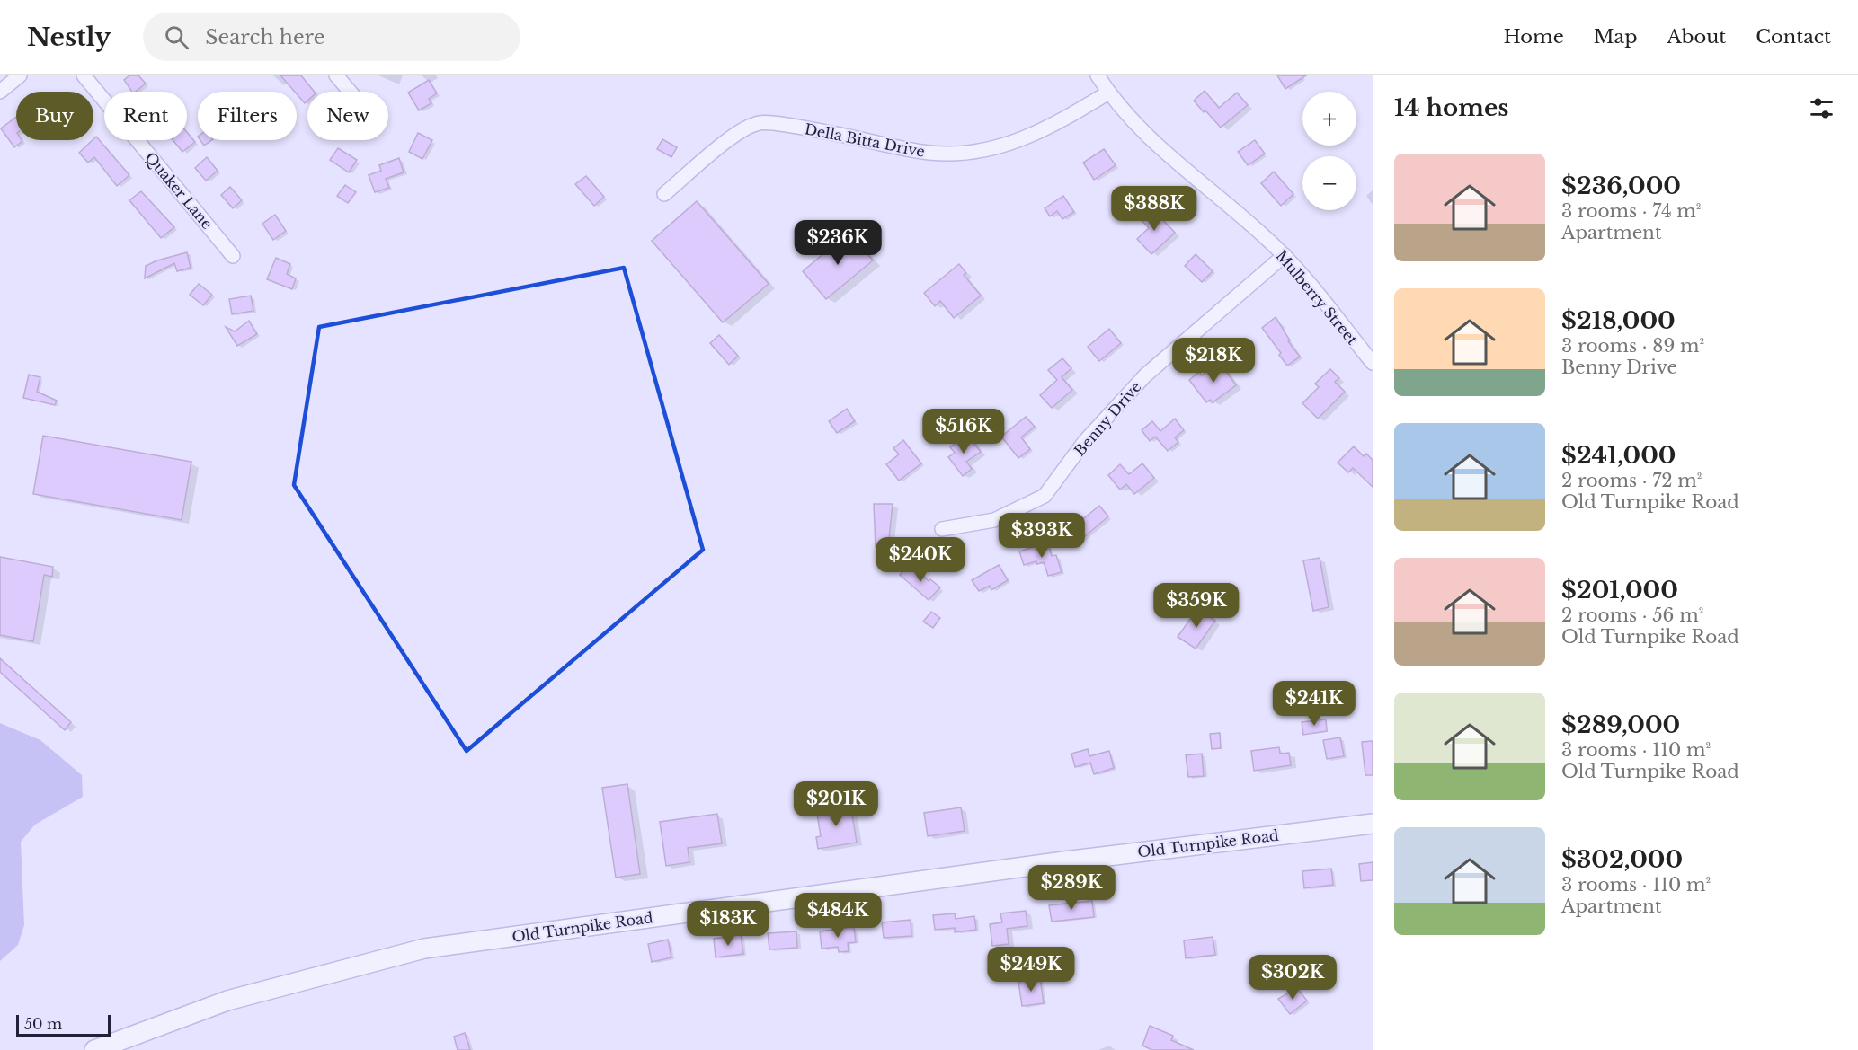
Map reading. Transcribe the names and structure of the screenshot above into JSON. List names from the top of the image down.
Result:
{
  "streets": {
    "main road": ["Old Turnpike Road"],
    "street": [
      "Della Bitta Drive",
      "Quaker Lane",
      "Mulberry Street",
      "Benny Drive"
    ]
  },
  "crossings": [
    ["Della Bitta Drive", "Mulberry Street"],
    ["Mulberry Street", "Benny Drive"]
  ],
  "scale_bar": "50 m",
  "page": {
    "header": "Nestly",
    "search": "Search here",
    "nav": [
      "Home",
      "Map",
      "About",
      "Contact"
    ],
    "heading": "14 homes",
    "map_buttons": ["+", "−"],
    "chip": [
      "Buy",
      "Rent",
      "Filters",
      "New"
    ],
    "list": [
      {
        "name": "$236,000",
        "note": "3 rooms · 74 m² · Apartment"
      },
      {
        "name": "$218,000",
        "note": "3 rooms · 89 m² · Benny Drive"
      },
      {
        "name": "$241,000",
        "note": "2 rooms · 72 m² · Old Turnpike Road"
      },
      {
        "name": "$201,000",
        "note": "2 rooms · 56 m² · Old Turnpike Road"
      },
      {
        "name": "$289,000",
        "note": "3 rooms · 110 m² · Old Turnpike Road"
      },
      {
        "name": "$302,000",
        "note": "3 rooms · 110 m² · Apartment"
      }
    ],
    "price": [
      "$388K",
      "$236K",
      "$218K",
      "$516K",
      "$393K",
      "$240K",
      "$359K",
      "$241K",
      "$201K",
      "$289K",
      "$484K",
      "$183K",
      "$249K",
      "$302K"
    ],
    "scale": "50 m"
  }
}
